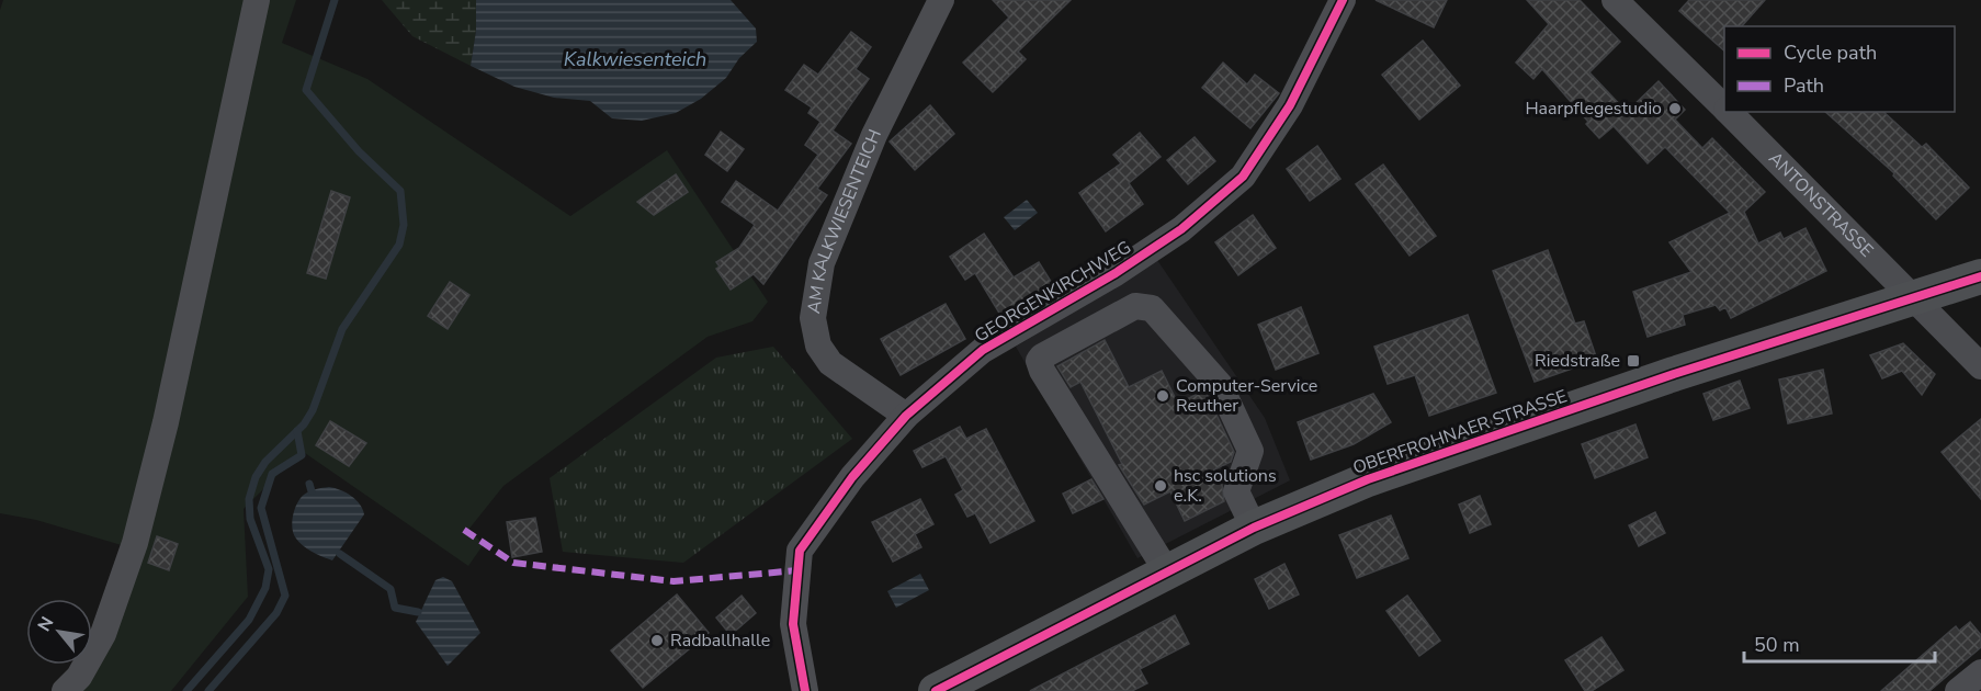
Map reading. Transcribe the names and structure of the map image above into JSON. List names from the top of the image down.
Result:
{
  "streets": {
    "main road": ["OBERFROHNAER STRASSE"],
    "street": ["ANTONSTRASSE", "AM KALKWIESENTEICH", "GEORGENKIRCHWEG"]
  },
  "crossings": [
    ["ANTONSTRASSE", "OBERFROHNAER STRASSE"],
    ["AM KALKWIESENTEICH", "GEORGENKIRCHWEG"]
  ],
  "water": ["Kalkwiesenteich"],
  "places": {
    "other": [
      "Haarpflegestudio",
      "Computer-Service Reuther",
      "hsc solutions e.K.",
      "Radballhalle"
    ],
    "transit": ["Riedstraße"]
  },
  "legend": ["Cycle path", "Path"],
  "scale_bar": "50 m",
  "north": "top left"
}
